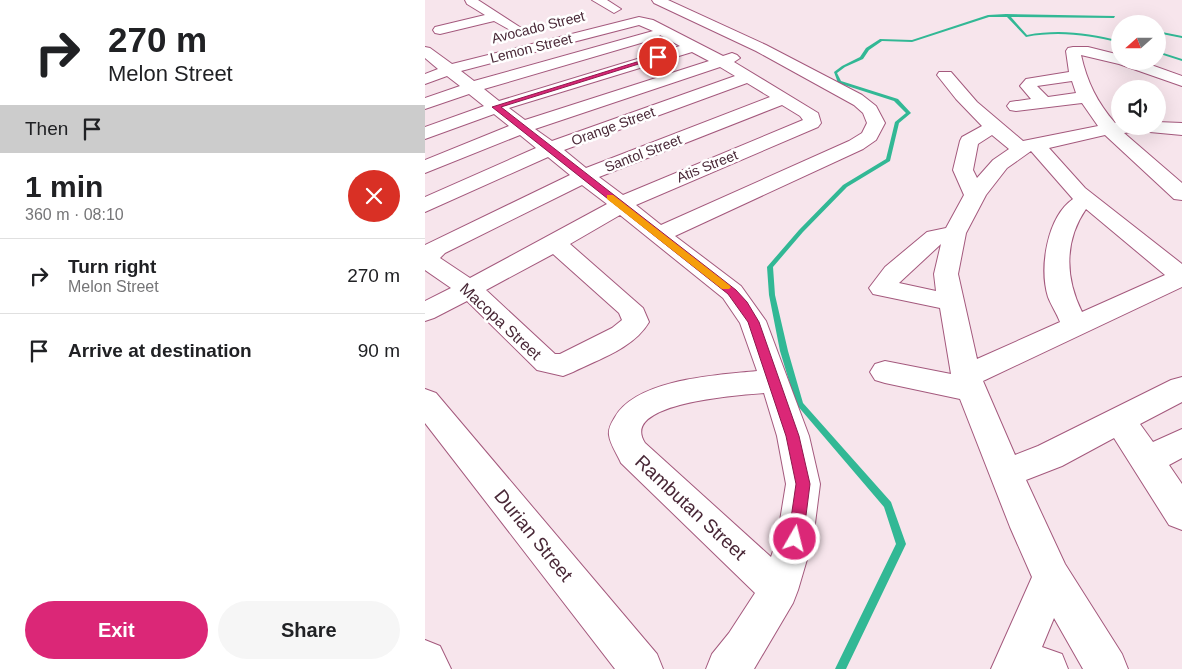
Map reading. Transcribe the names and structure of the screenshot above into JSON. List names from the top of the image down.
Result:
{
  "streets": {
    "street": [
      "Avocado Street",
      "Lemon Street",
      "Orange Street",
      "Santol Street",
      "Atis Street",
      "Macopa Street",
      "Rambutan Street",
      "Durian Street"
    ]
  },
  "crossings": [
    ["Lemon Street", "Atis Street"],
    ["Orange Street", "Atis Street"],
    ["Santol Street", "Atis Street"],
    ["Santol Street", "Macopa Street"],
    ["Atis Street", "Macopa Street"]
  ],
  "north": "left",
  "page": {
    "turn": ["270 m", "Melon Street"],
    "then": "Then",
    "heading": ["1 min", "360 m · 08:10"],
    "list": [
      {
        "name": "Turn right",
        "note": "Melon Street",
        "value": "270 m"
      },
      {
        "name": "Arrive at destination",
        "value": "90 m"
      }
    ],
    "buttons": ["Exit", "Share"]
  }
}
